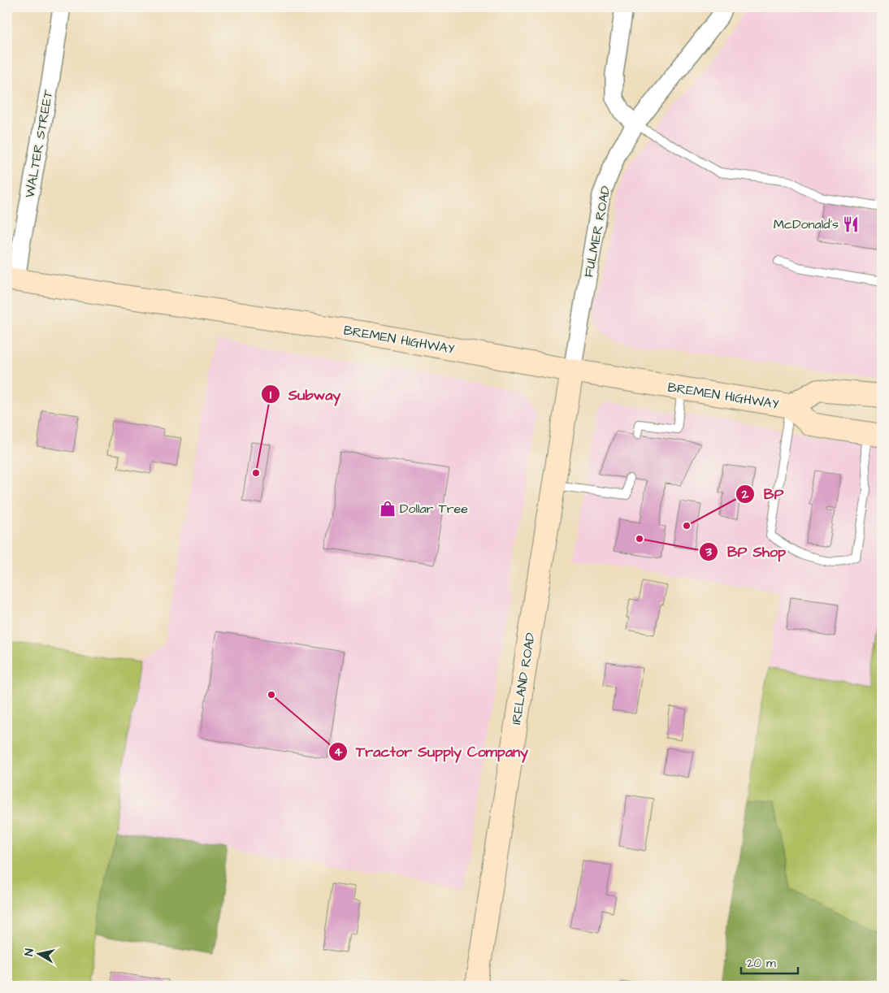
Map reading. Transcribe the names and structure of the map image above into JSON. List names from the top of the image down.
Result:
{
  "streets": {
    "main road": ["BREMEN HIGHWAY", "IRELAND ROAD"],
    "street": ["WALTER STREET", "FULMER ROAD"]
  },
  "crossings": [
    ["WALTER STREET", "BREMEN HIGHWAY"],
    ["FULMER ROAD", "BREMEN HIGHWAY"],
    ["FULMER ROAD", "IRELAND ROAD"],
    ["BREMEN HIGHWAY", "IRELAND ROAD"]
  ],
  "places": {
    "restaurant": ["McDonald's"],
    "other": [
      "Subway",
      "BP",
      "BP Shop",
      "Tractor Supply Company"
    ],
    "shop": ["Dollar Tree"]
  },
  "scale_bar": "20 m",
  "north": "left"
}
